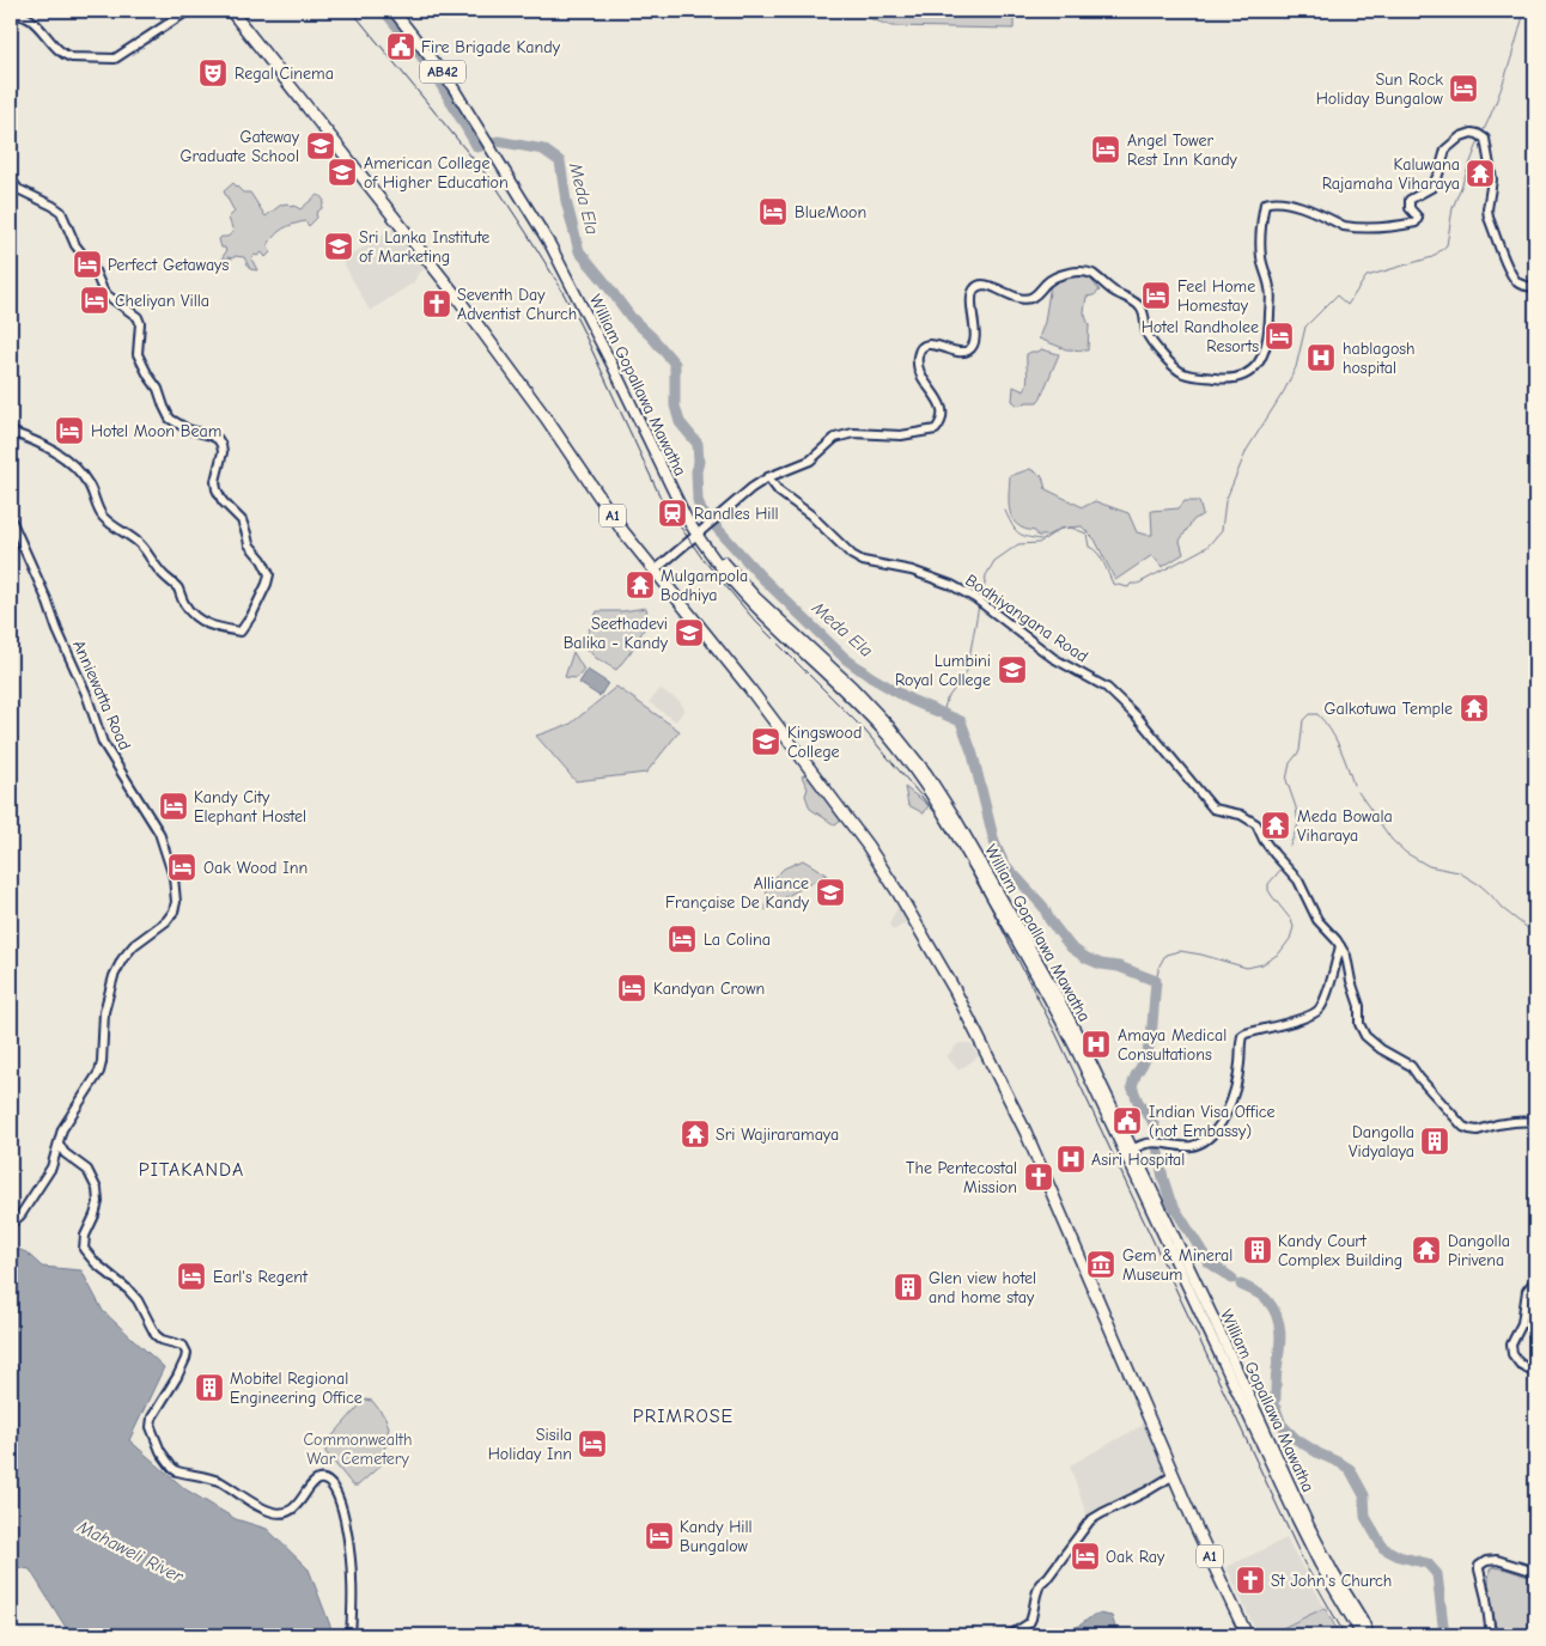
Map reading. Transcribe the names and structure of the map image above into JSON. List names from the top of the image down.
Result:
{
  "streets": {
    "highway": ["A1"],
    "main road": ["AB42", "William Gopallawa Mawatha"],
    "street": ["Bodhiyangana Road", "Anniewatta Road"]
  },
  "districts": ["PITAKANDA", "PRIMROSE"],
  "water": ["Meda Ela", "Mahaweli River"],
  "parks": ["Commonwealth War Cemetery"],
  "places": {
    "public building": ["Fire Brigade Kandy", "Indian Visa Office (not Embassy)"],
    "theatre": ["Regal Cinema"],
    "hotel": [
      "Sun Rock Holiday Bungalow",
      "Angel Tower Rest Inn Kandy",
      "BlueMoon",
      "Perfect Getaways",
      "Feel Home Homestay",
      "Cheliyan Villa",
      "Hotel Randholee Resorts",
      "Hotel Moon Beam",
      "Kandy City Elephant Hostel",
      "Oak Wood Inn",
      "La Colina",
      "Kandyan Crown",
      "Earl's Regent",
      "Sisila Holiday Inn",
      "Kandy Hill Bungalow",
      "Oak Ray"
    ],
    "school or university": [
      "Gateway Graduate School",
      "American College of Higher Education",
      "Sri Lanka Institute of Marketing",
      "Seethadevi Balika - Kandy",
      "Lumbini Royal College",
      "Kingswood College",
      "Alliance Française De Kandy"
    ],
    "temple": [
      "Kaluwana Rajamaha Viharaya",
      "Mulgampola Bodhiya",
      "Galkotuwa Temple",
      "Meda Bowala Viharaya",
      "Sri Wajiraramaya",
      "Dangolla Pirivena"
    ],
    "church": ["Seventh Day Adventist Church", "The Pentecostal Mission", "St John's Church"],
    "hospital": ["hablagosh hospital", "Amaya Medical Consultations", "Asiri Hospital"],
    "station": ["Randles Hill"],
    "building": [
      "Dangolla Vidyalaya",
      "Kandy Court Complex Building",
      "Glen view hotel and home stay",
      "Mobitel Regional Engineering Office"
    ],
    "museum": ["Gem & Mineral Museum"]
  }
}
